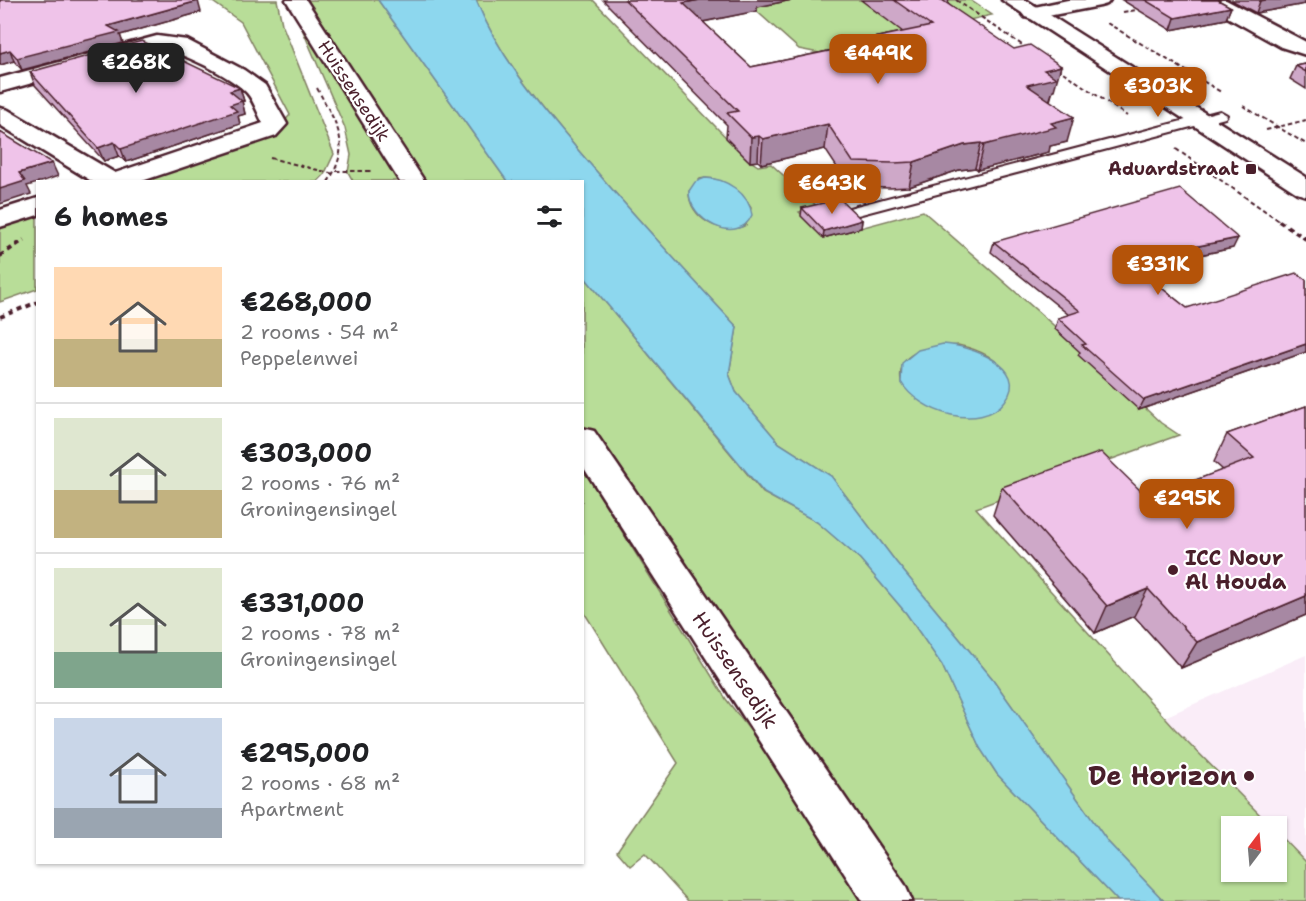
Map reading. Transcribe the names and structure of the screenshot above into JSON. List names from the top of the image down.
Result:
{
  "streets": {
    "street": ["Huissensedijk"]
  },
  "places": {
    "transit": ["Aduardstraat"],
    "other": ["ICC Nour Al Houda", "De Horizon"]
  },
  "north": "top",
  "page": {
    "price": [
      "€449K",
      "€268K",
      "€303K",
      "€643K",
      "€331K",
      "€295K"
    ],
    "heading": "6 homes",
    "list": [
      {
        "name": "€268,000",
        "note": "2 rooms · 54 m² · Peppelenwei"
      },
      {
        "name": "€303,000",
        "note": "2 rooms · 76 m² · Groningensingel"
      },
      {
        "name": "€331,000",
        "note": "2 rooms · 78 m² · Groningensingel"
      },
      {
        "name": "€295,000",
        "note": "2 rooms · 68 m² · Apartment"
      }
    ]
  }
}
